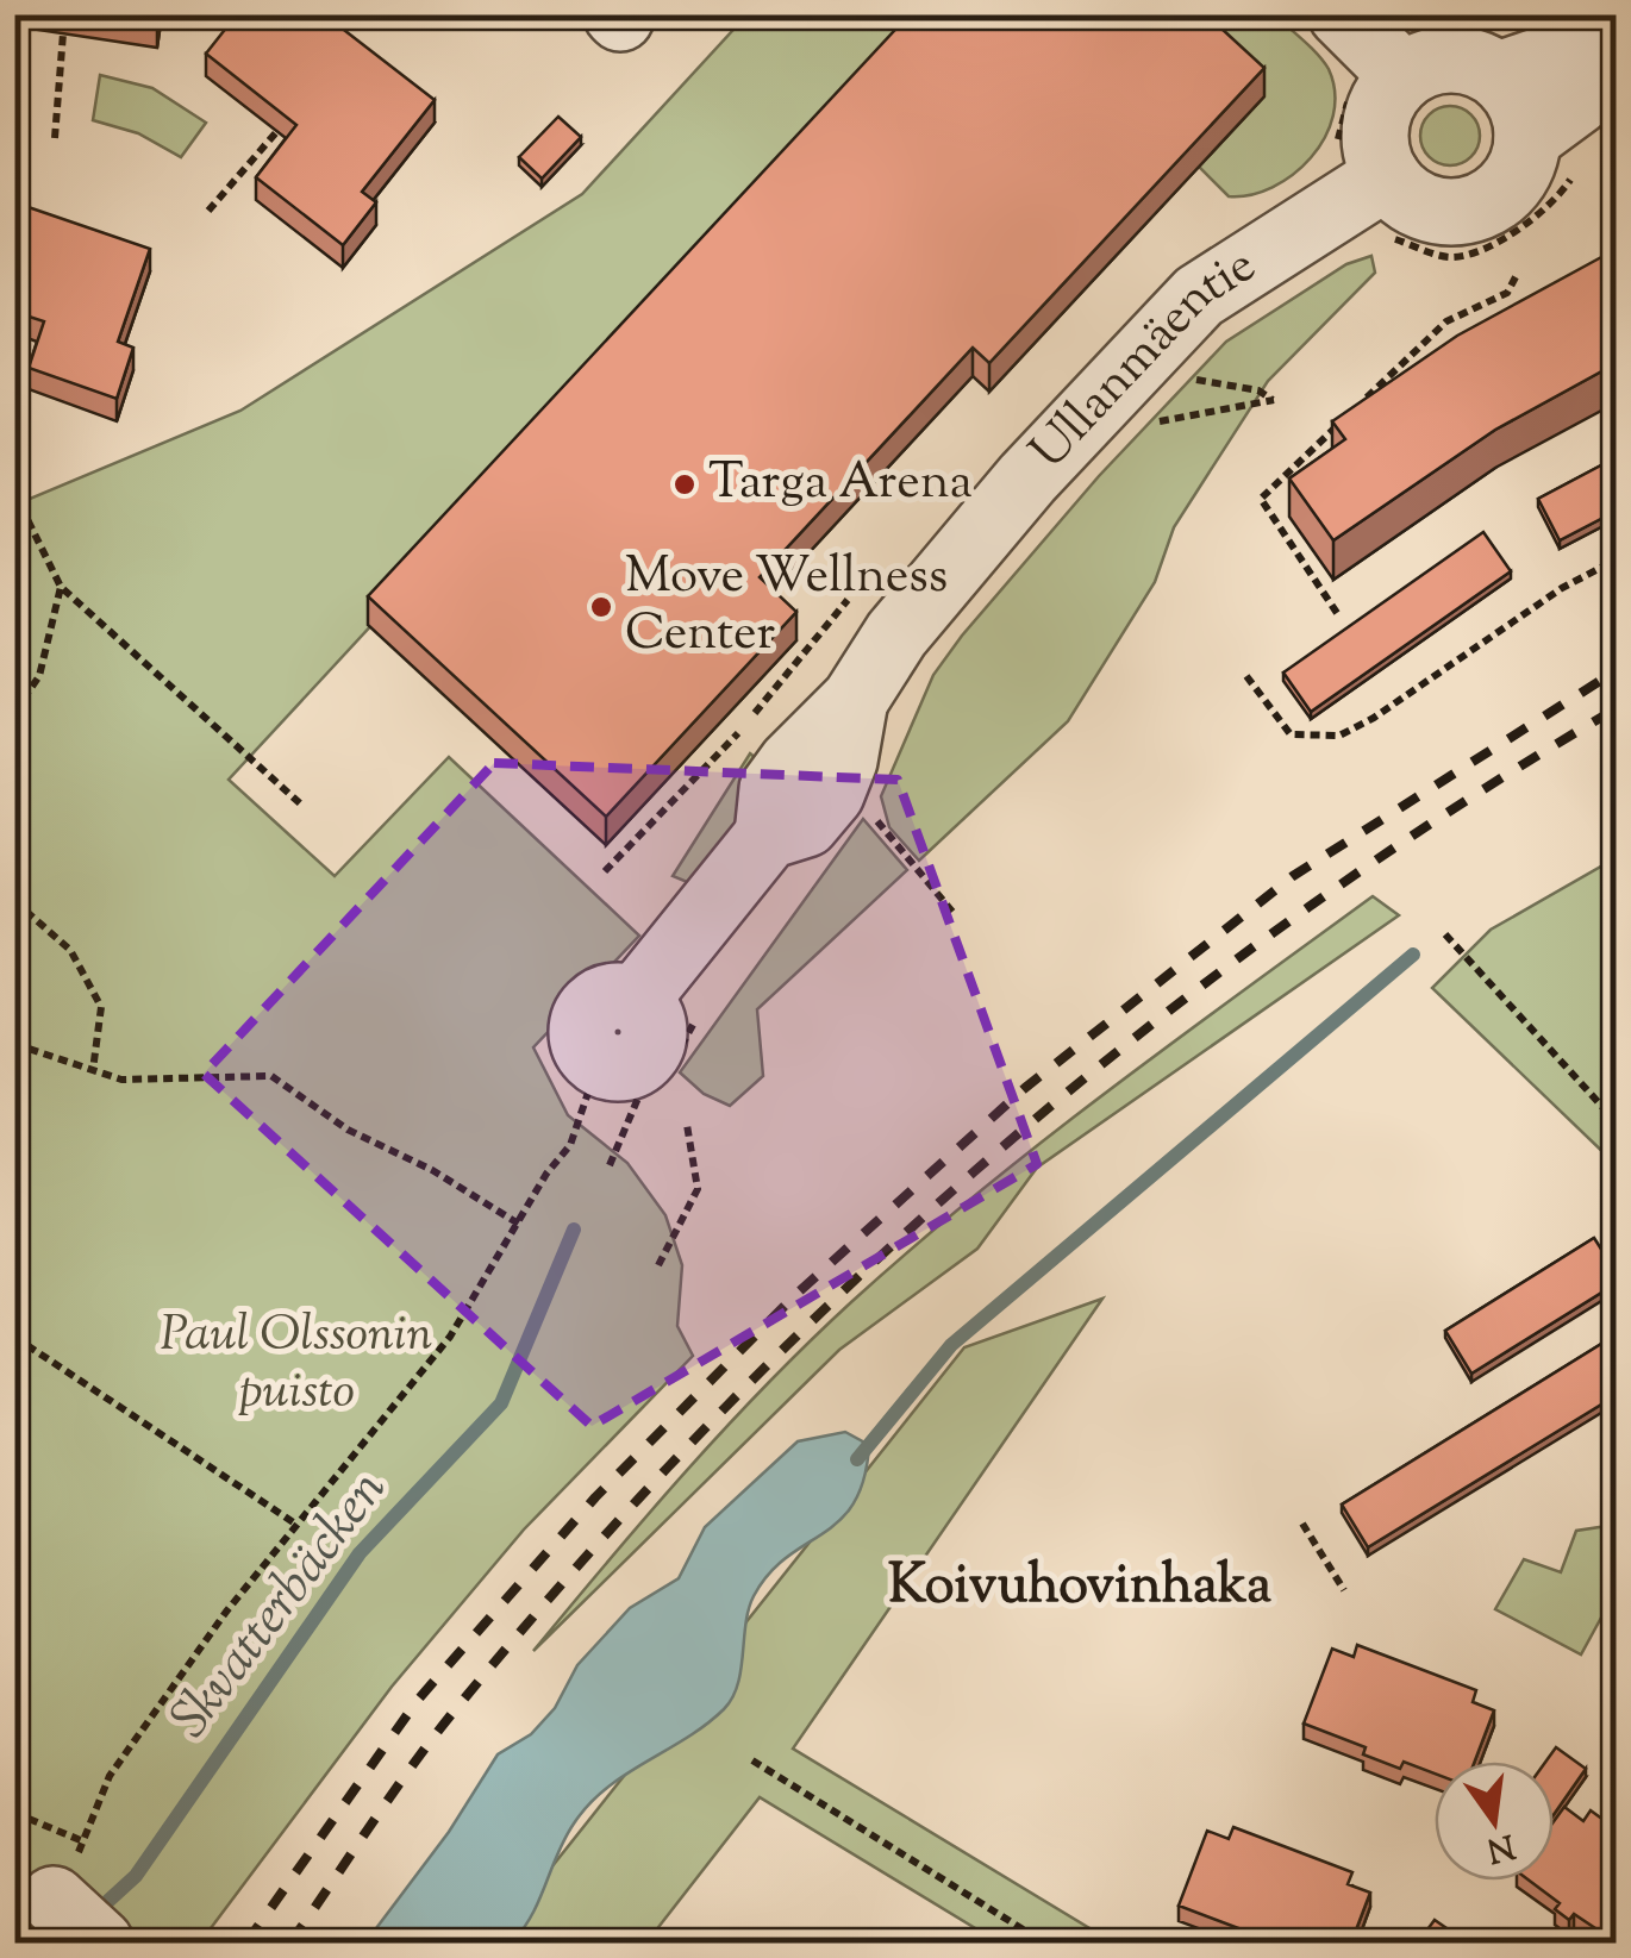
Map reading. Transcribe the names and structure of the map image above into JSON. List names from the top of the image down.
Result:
{
  "streets": {
    "street": ["Ullanmäentie"]
  },
  "districts": ["Koivuhovinhaka"],
  "water": ["Skvatterbäcken"],
  "parks": ["Paul Olssonin puisto"],
  "places": ["Targa Arena", "Move Wellness Center"],
  "north": "bottom"
}
